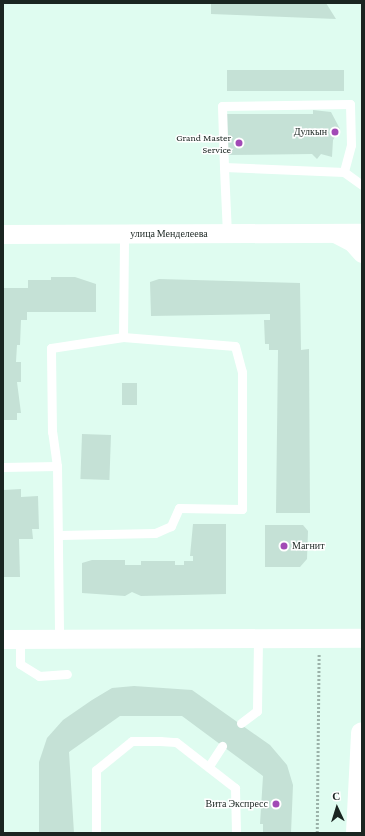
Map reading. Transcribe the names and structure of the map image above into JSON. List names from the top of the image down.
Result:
{
  "streets": {
    "street": ["улица Менделеева"]
  },
  "places": [
    "Дулкын",
    "Grand Master Service",
    "Магнит",
    "Вита Экспресс"
  ],
  "north": "top"
}
